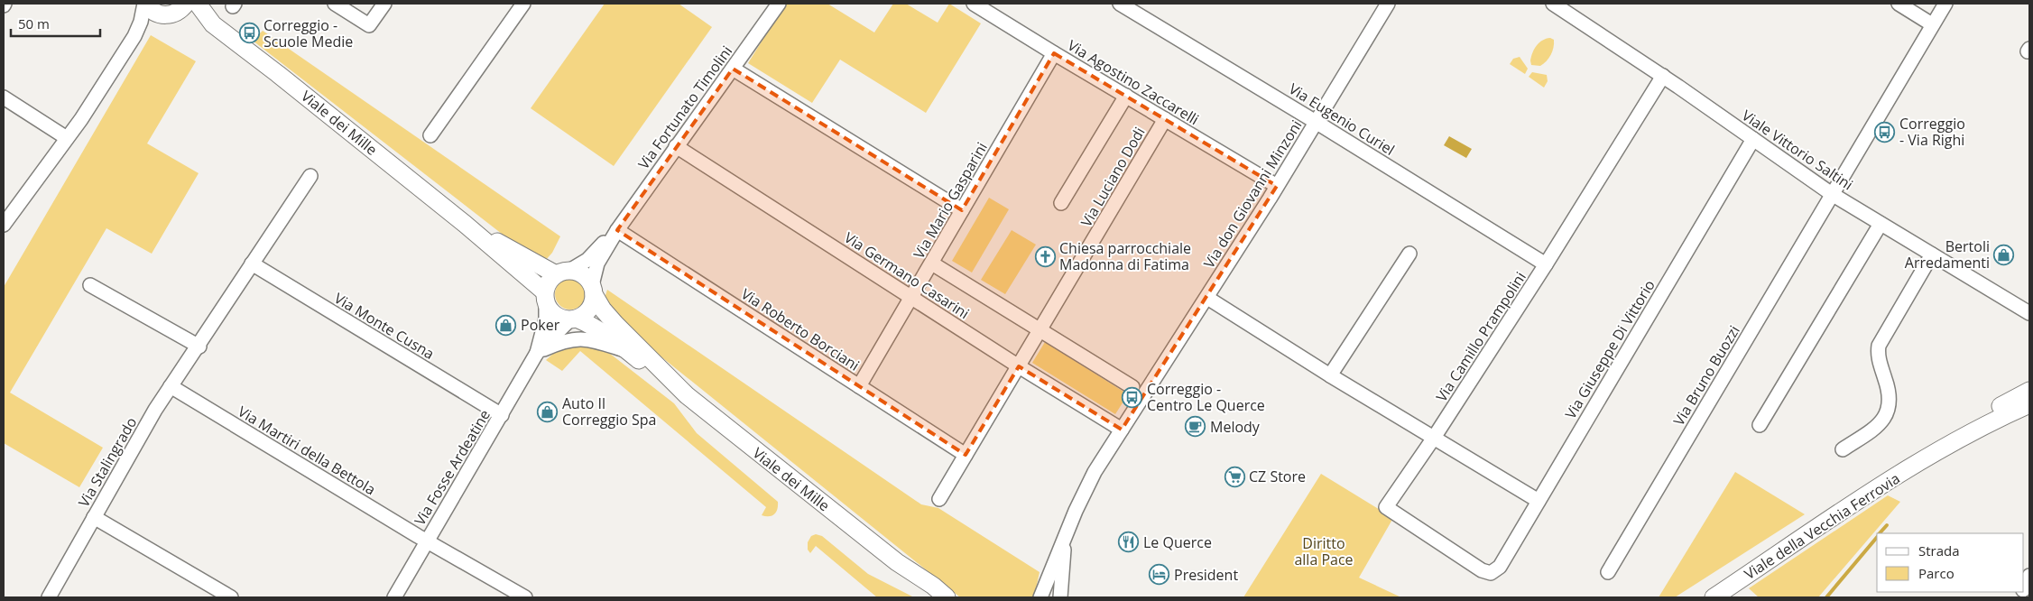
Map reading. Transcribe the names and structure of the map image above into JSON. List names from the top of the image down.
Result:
{
  "streets": {
    "main road": ["Viale dei Mille", "Viale della Vecchia Ferrovia"],
    "street": [
      "Via Agostino Zaccarelli",
      "Via Fortunato Timolini",
      "Via Eugenio Curiel",
      "Viale Vittorio Saltini",
      "Via Luciano Dodi",
      "Via don Giovanni Minzoni",
      "Via Mario Gasparini",
      "Via Germano Casarini",
      "Via Monte Cusna",
      "Via Roberto Borciani",
      "Via Camillo Prampolini",
      "Via Giuseppe Di Vittorio",
      "Via Bruno Buozzi",
      "Via Martiri della Bettola",
      "Via Stalingrado",
      "Via Fosse Ardeatine"
    ]
  },
  "crossings": [
    ["Via Agostino Zaccarelli", "Via Luciano Dodi"],
    ["Via Agostino Zaccarelli", "Via don Giovanni Minzoni"],
    ["Via Agostino Zaccarelli", "Via Mario Gasparini"],
    ["Via Fortunato Timolini", "Viale dei Mille"],
    ["Via Fortunato Timolini", "Via Germano Casarini"],
    ["Via Fortunato Timolini", "Via Roberto Borciani"],
    ["Via Fortunato Timolini", "Via Fosse Ardeatine"],
    ["Via Eugenio Curiel", "Via don Giovanni Minzoni"],
    ["Via Eugenio Curiel", "Via Camillo Prampolini"],
    ["Viale dei Mille", "Via Fosse Ardeatine"],
    ["Viale Vittorio Saltini", "Via Camillo Prampolini"],
    ["Viale Vittorio Saltini", "Via Giuseppe Di Vittorio"],
    ["Viale Vittorio Saltini", "Via Bruno Buozzi"],
    ["Via Luciano Dodi", "Via Germano Casarini"],
    ["Via Luciano Dodi", "Via Roberto Borciani"],
    ["Via don Giovanni Minzoni", "Via Germano Casarini"],
    ["Via Mario Gasparini", "Via Germano Casarini"],
    ["Via Mario Gasparini", "Via Roberto Borciani"],
    ["Via Monte Cusna", "Via Stalingrado"],
    ["Via Monte Cusna", "Via Fosse Ardeatine"],
    ["Via Camillo Prampolini", "Via Giuseppe Di Vittorio"],
    ["Via Martiri della Bettola", "Via Stalingrado"],
    ["Via Martiri della Bettola", "Via Fosse Ardeatine"]
  ],
  "parks": ["Diritto alla Pace"],
  "places": {
    "bus stop": ["Correggio - Scuole Medie", "Correggio - Via Righi", "Correggio - Centro Le Querce"],
    "shop": ["Bertoli Arredamenti", "Poker", "Auto Il Correggio Spa"],
    "church": ["Chiesa parrocchiale Madonna di Fatima"],
    "cafe": ["Melody"],
    "supermarket": ["CZ Store"],
    "restaurant": ["Le Querce"],
    "hotel": ["President"]
  },
  "legend": ["Strada", "Parco"],
  "scale_bar": "50 m"
}
